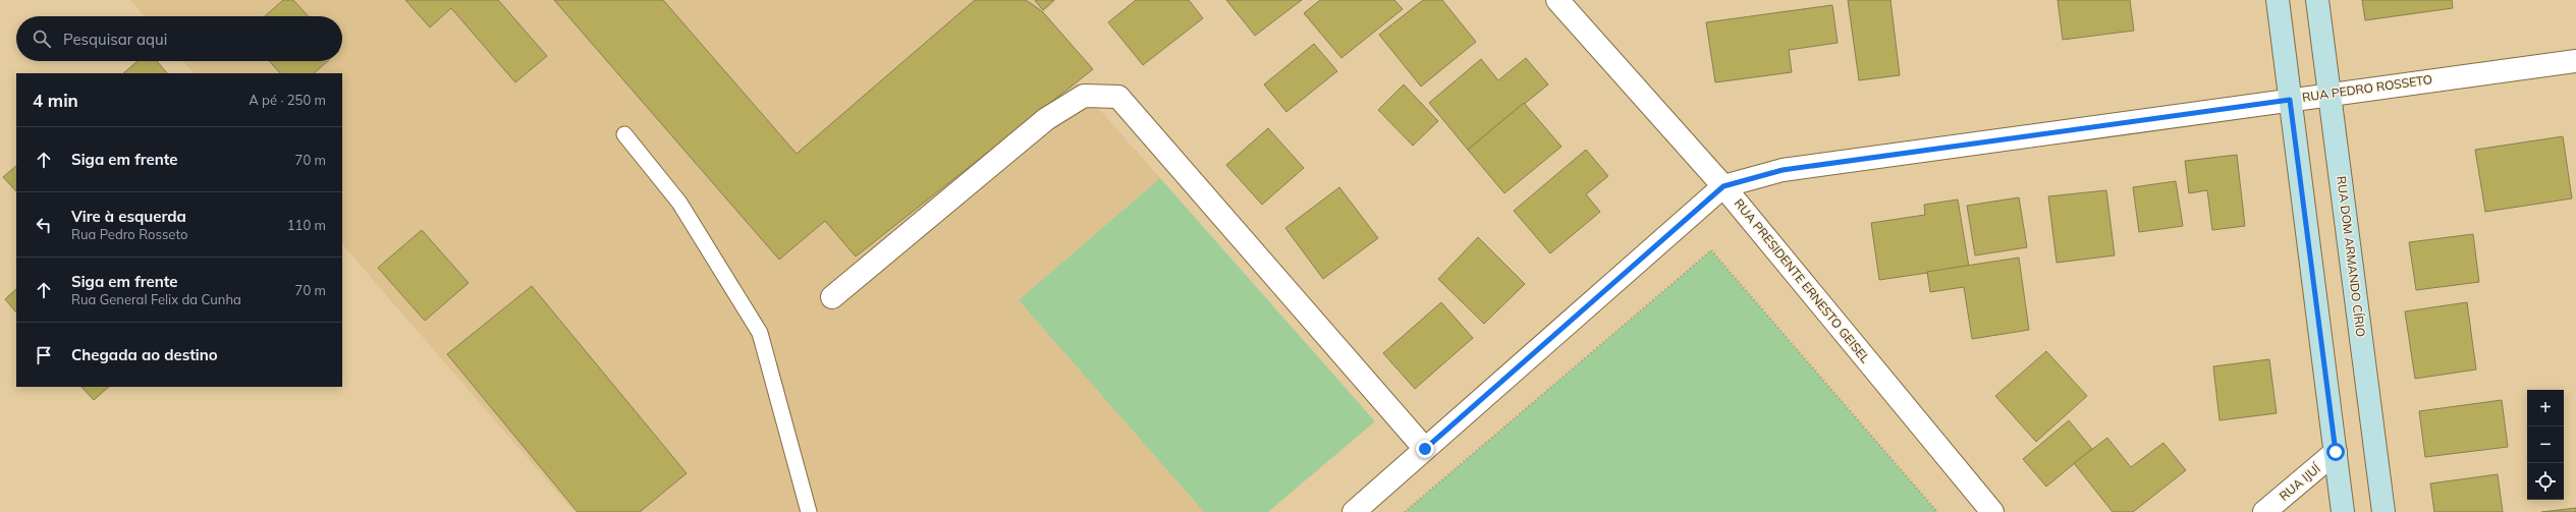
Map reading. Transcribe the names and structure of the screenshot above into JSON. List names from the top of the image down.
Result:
{
  "streets": {
    "street": [
      "RUA PEDRO ROSSETO",
      "RUA DOM ARMANDO CÍRIO",
      "RUA PRESIDENTE ERNESTO GEISEL",
      "RUA IJUÍ"
    ]
  },
  "crossings": [
    ["RUA PEDRO ROSSETO", "RUA DOM ARMANDO CÍRIO"],
    ["RUA PEDRO ROSSETO", "RUA PRESIDENTE ERNESTO GEISEL"]
  ],
  "page": {
    "search": "Pesquisar aqui",
    "heading": ["4 min", "A pé · 250 m"],
    "list": [
      ["Siga em frente", "70 m"],
      ["Vire à esquerda", "Rua Pedro Rosseto", "110 m"],
      ["Siga em frente", "Rua General Felix da Cunha", "70 m"],
      "Chegada ao destino"
    ],
    "map_buttons": ["+", "−"]
  }
}
